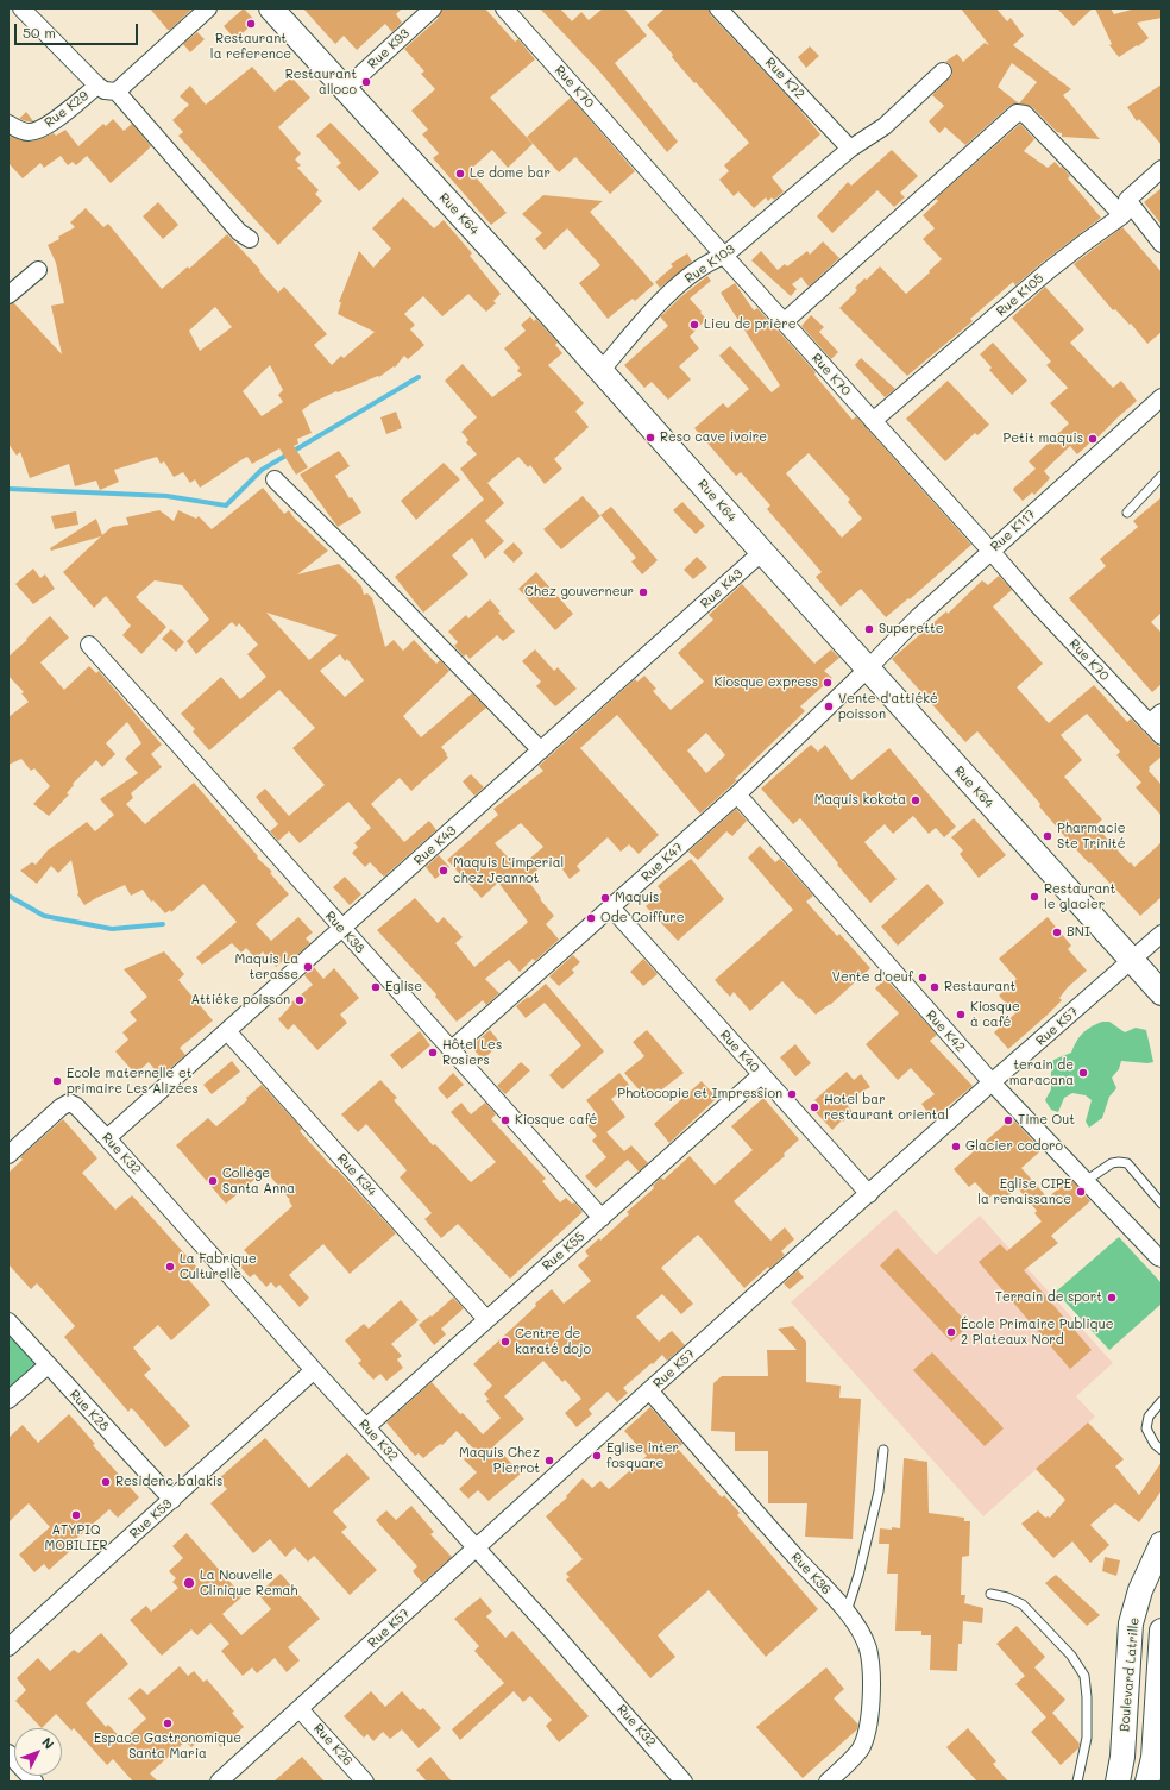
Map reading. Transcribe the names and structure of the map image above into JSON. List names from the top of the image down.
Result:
{
  "streets": {
    "street": [
      "Rue K93",
      "Rue K72",
      "Rue K70",
      "Rue K29",
      "Rue K64",
      "Rue K103",
      "Rue K105",
      "Rue K117",
      "Rue K43",
      "Rue K47",
      "Rue K38",
      "Rue K57",
      "Rue K42",
      "Rue K40",
      "Rue K32",
      "Rue K34",
      "Rue K55",
      "Rue K28",
      "Rue K53",
      "Rue K36",
      "Boulevard Latrille",
      "Rue K26"
    ]
  },
  "crossings": [
    ["Rue K93", "Rue K64"],
    ["Rue K72", "Rue K103"],
    ["Rue K70", "Rue K103"],
    ["Rue K70", "Rue K105"],
    ["Rue K70", "Rue K117"],
    ["Rue K64", "Rue K103"],
    ["Rue K64", "Rue K117"],
    ["Rue K64", "Rue K43"],
    ["Rue K64", "Rue K47"],
    ["Rue K64", "Rue K57"],
    ["Rue K117", "Rue K47"],
    ["Rue K43", "Rue K38"],
    ["Rue K43", "Rue K32"],
    ["Rue K43", "Rue K34"],
    ["Rue K47", "Rue K38"],
    ["Rue K47", "Rue K42"],
    ["Rue K47", "Rue K40"],
    ["Rue K38", "Rue K55"],
    ["Rue K57", "Rue K42"],
    ["Rue K57", "Rue K40"],
    ["Rue K57", "Rue K32"],
    ["Rue K57", "Rue K36"],
    ["Rue K57", "Rue K26"],
    ["Rue K40", "Rue K55"],
    ["Rue K32", "Rue K55"],
    ["Rue K32", "Rue K53"],
    ["Rue K34", "Rue K55"],
    ["Rue K28", "Rue K53"]
  ],
  "places": [
    "Restaurant la reference",
    "Restaurant alloco",
    "Le dome bar",
    "Lieu de prière",
    "Reso cave ivoire",
    "Petit maquis",
    "Chez gouverneur",
    "Superette",
    "Kiosque express",
    "Vente d'attiéké poisson",
    "Maquis kokota",
    "Pharmacie Ste Trinité",
    "Maquis L’imperial chez Jeannot",
    "Restaurant le glacier",
    "Maquis",
    "Ode Coiffure",
    "BNI",
    "Maquis La terasse",
    "Vente d'oeuf",
    "Eglise",
    "Restaurant",
    "Attiéke poisson",
    "Kiosque à café",
    "Hôtel Les Rosiers",
    "terain de maracana",
    "Ecole maternelle et primaire Les Alizées",
    "Photocopie et Impression",
    "Hotel bar restaurant oriental",
    "Kiosque café",
    "Time Out",
    "Glacier codoro",
    "Collège Santa Anna",
    "Eglise CIPE la renaissance",
    "La Fabrique Culturelle",
    "Terrain de sport",
    "École Primaire Publique 2 Plateaux Nord",
    "Centre de karaté dojo",
    "Eglise inter fosquare",
    "Maquis Chez Pierrot",
    "Residenc balakis",
    "ATYPIQ MOBILIER",
    "La Nouvelle Clinique Remah",
    "Espace Gastronomique Santa Maria"
  ],
  "scale_bar": "50 m",
  "north": "top right"
}
